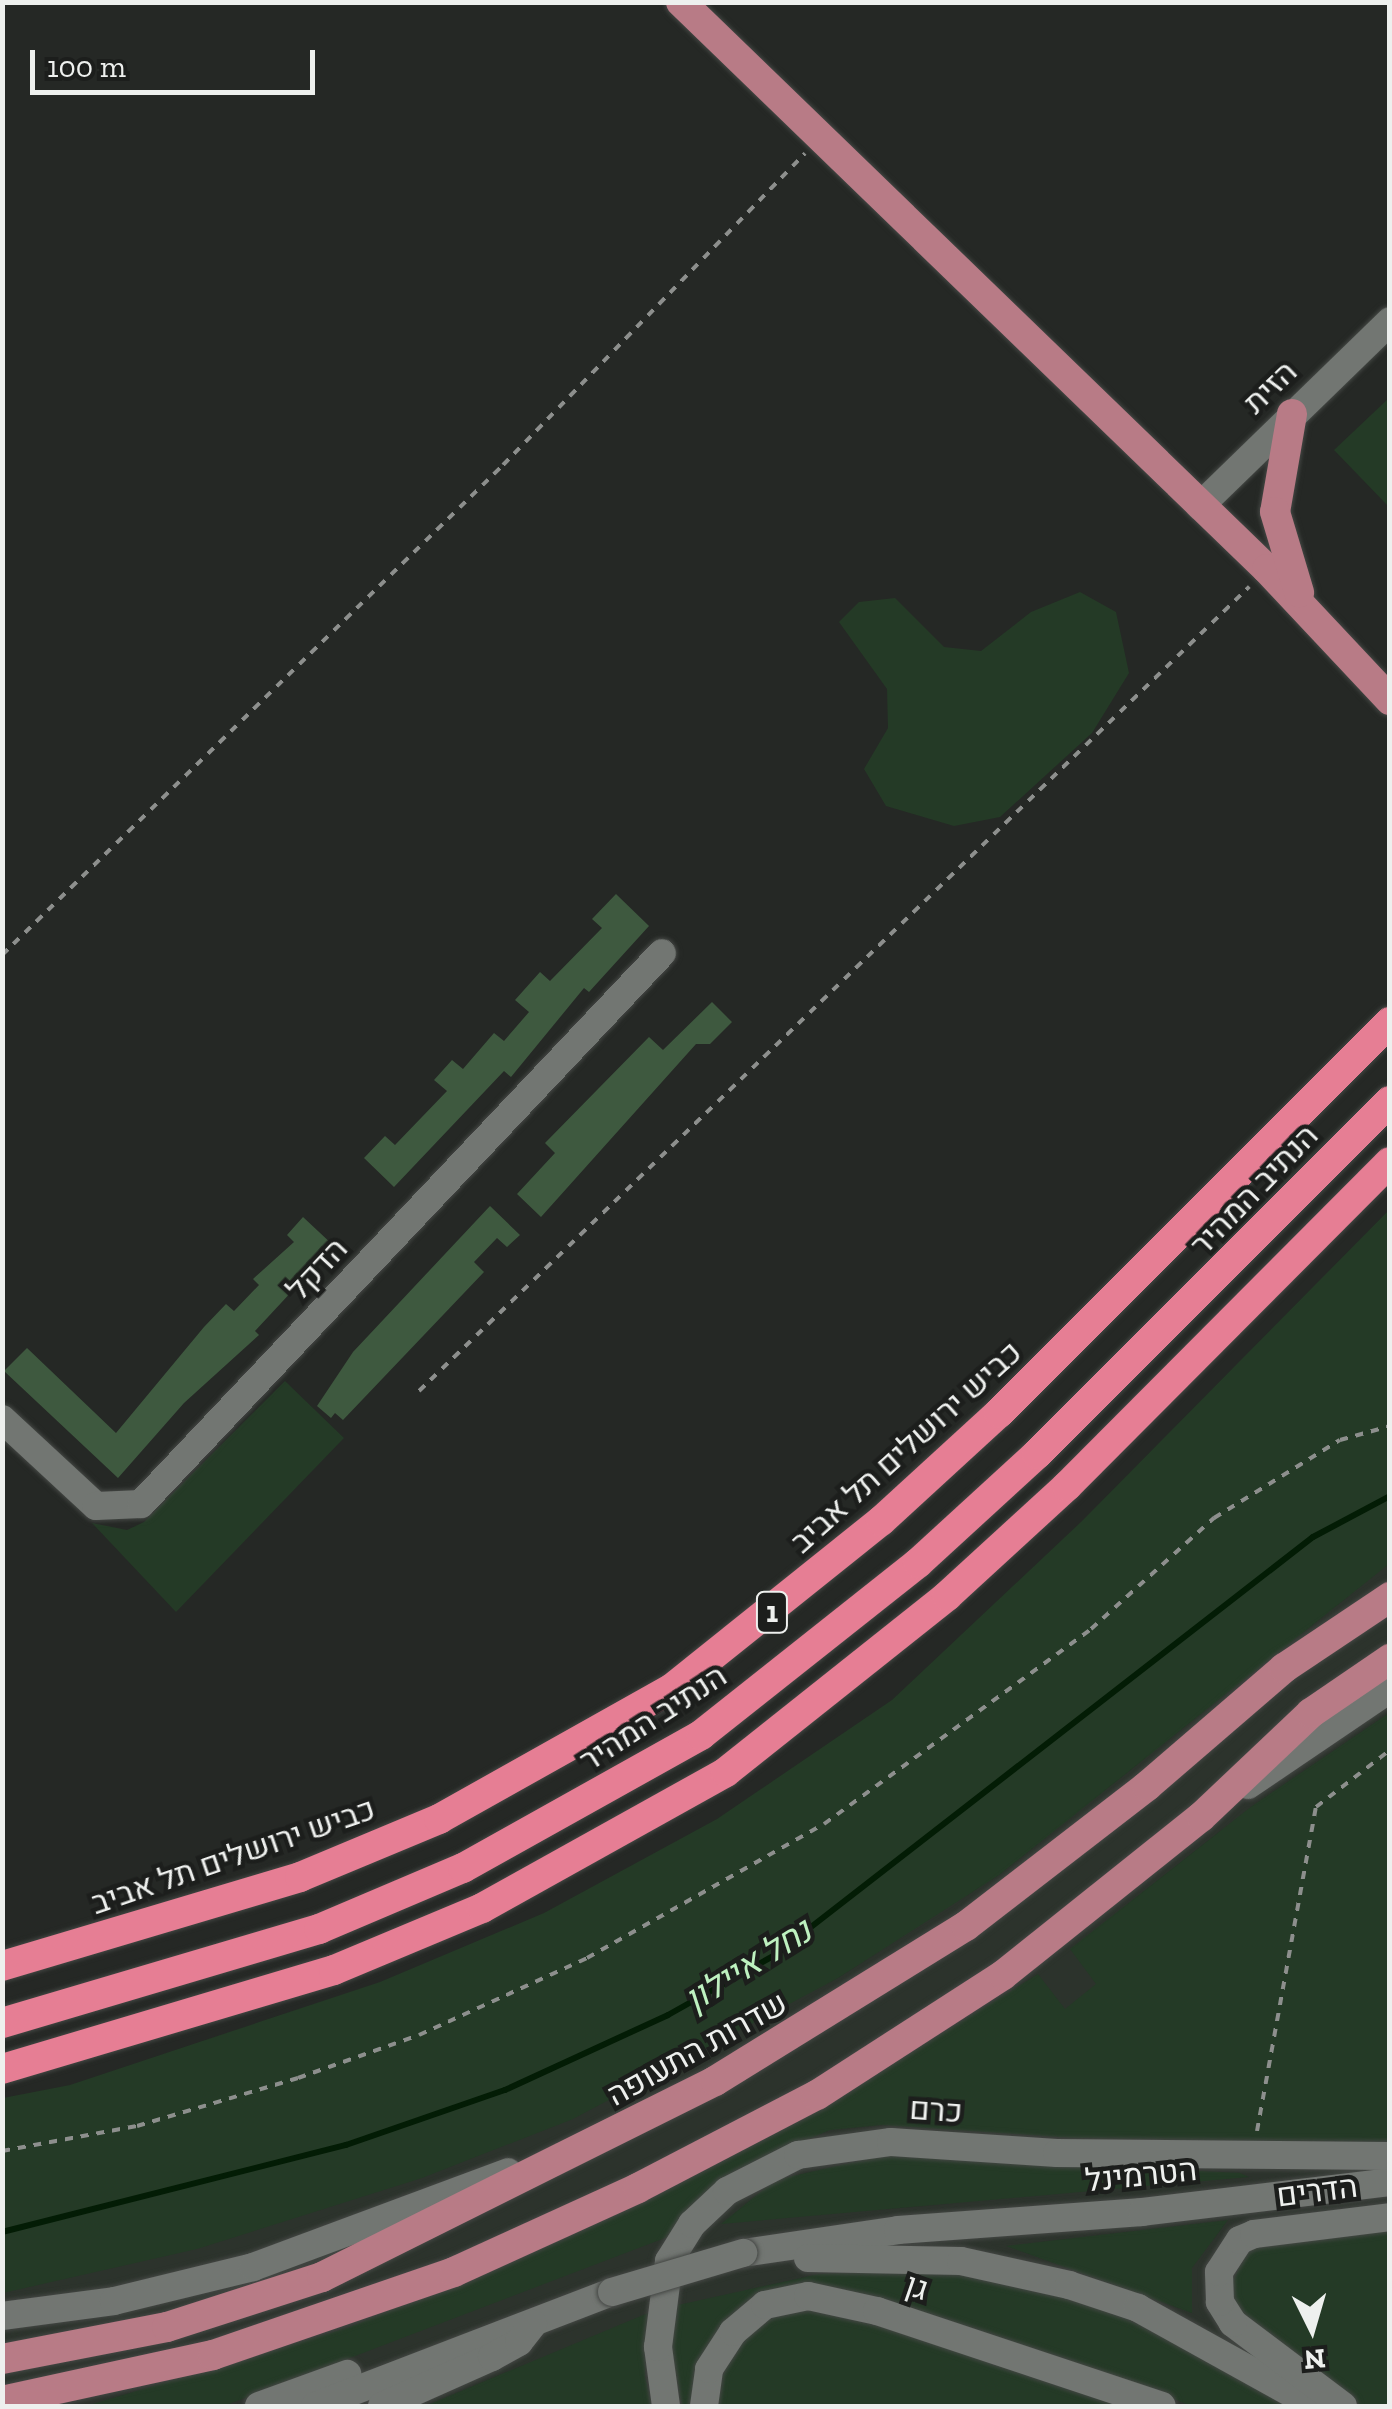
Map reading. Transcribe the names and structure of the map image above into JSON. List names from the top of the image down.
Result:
{
  "streets": {
    "highway": ["הנתיב המהיר", "כביש ירושלים תל אביב", "1"],
    "main road": ["שדרות התעופה"],
    "street": [
      "הזית",
      "הדקל",
      "כרם",
      "הטרמינל",
      "הדרים",
      "גן"
    ]
  },
  "water": ["נחל איילון"],
  "scale_bar": "100 m",
  "north": "bottom"
}
